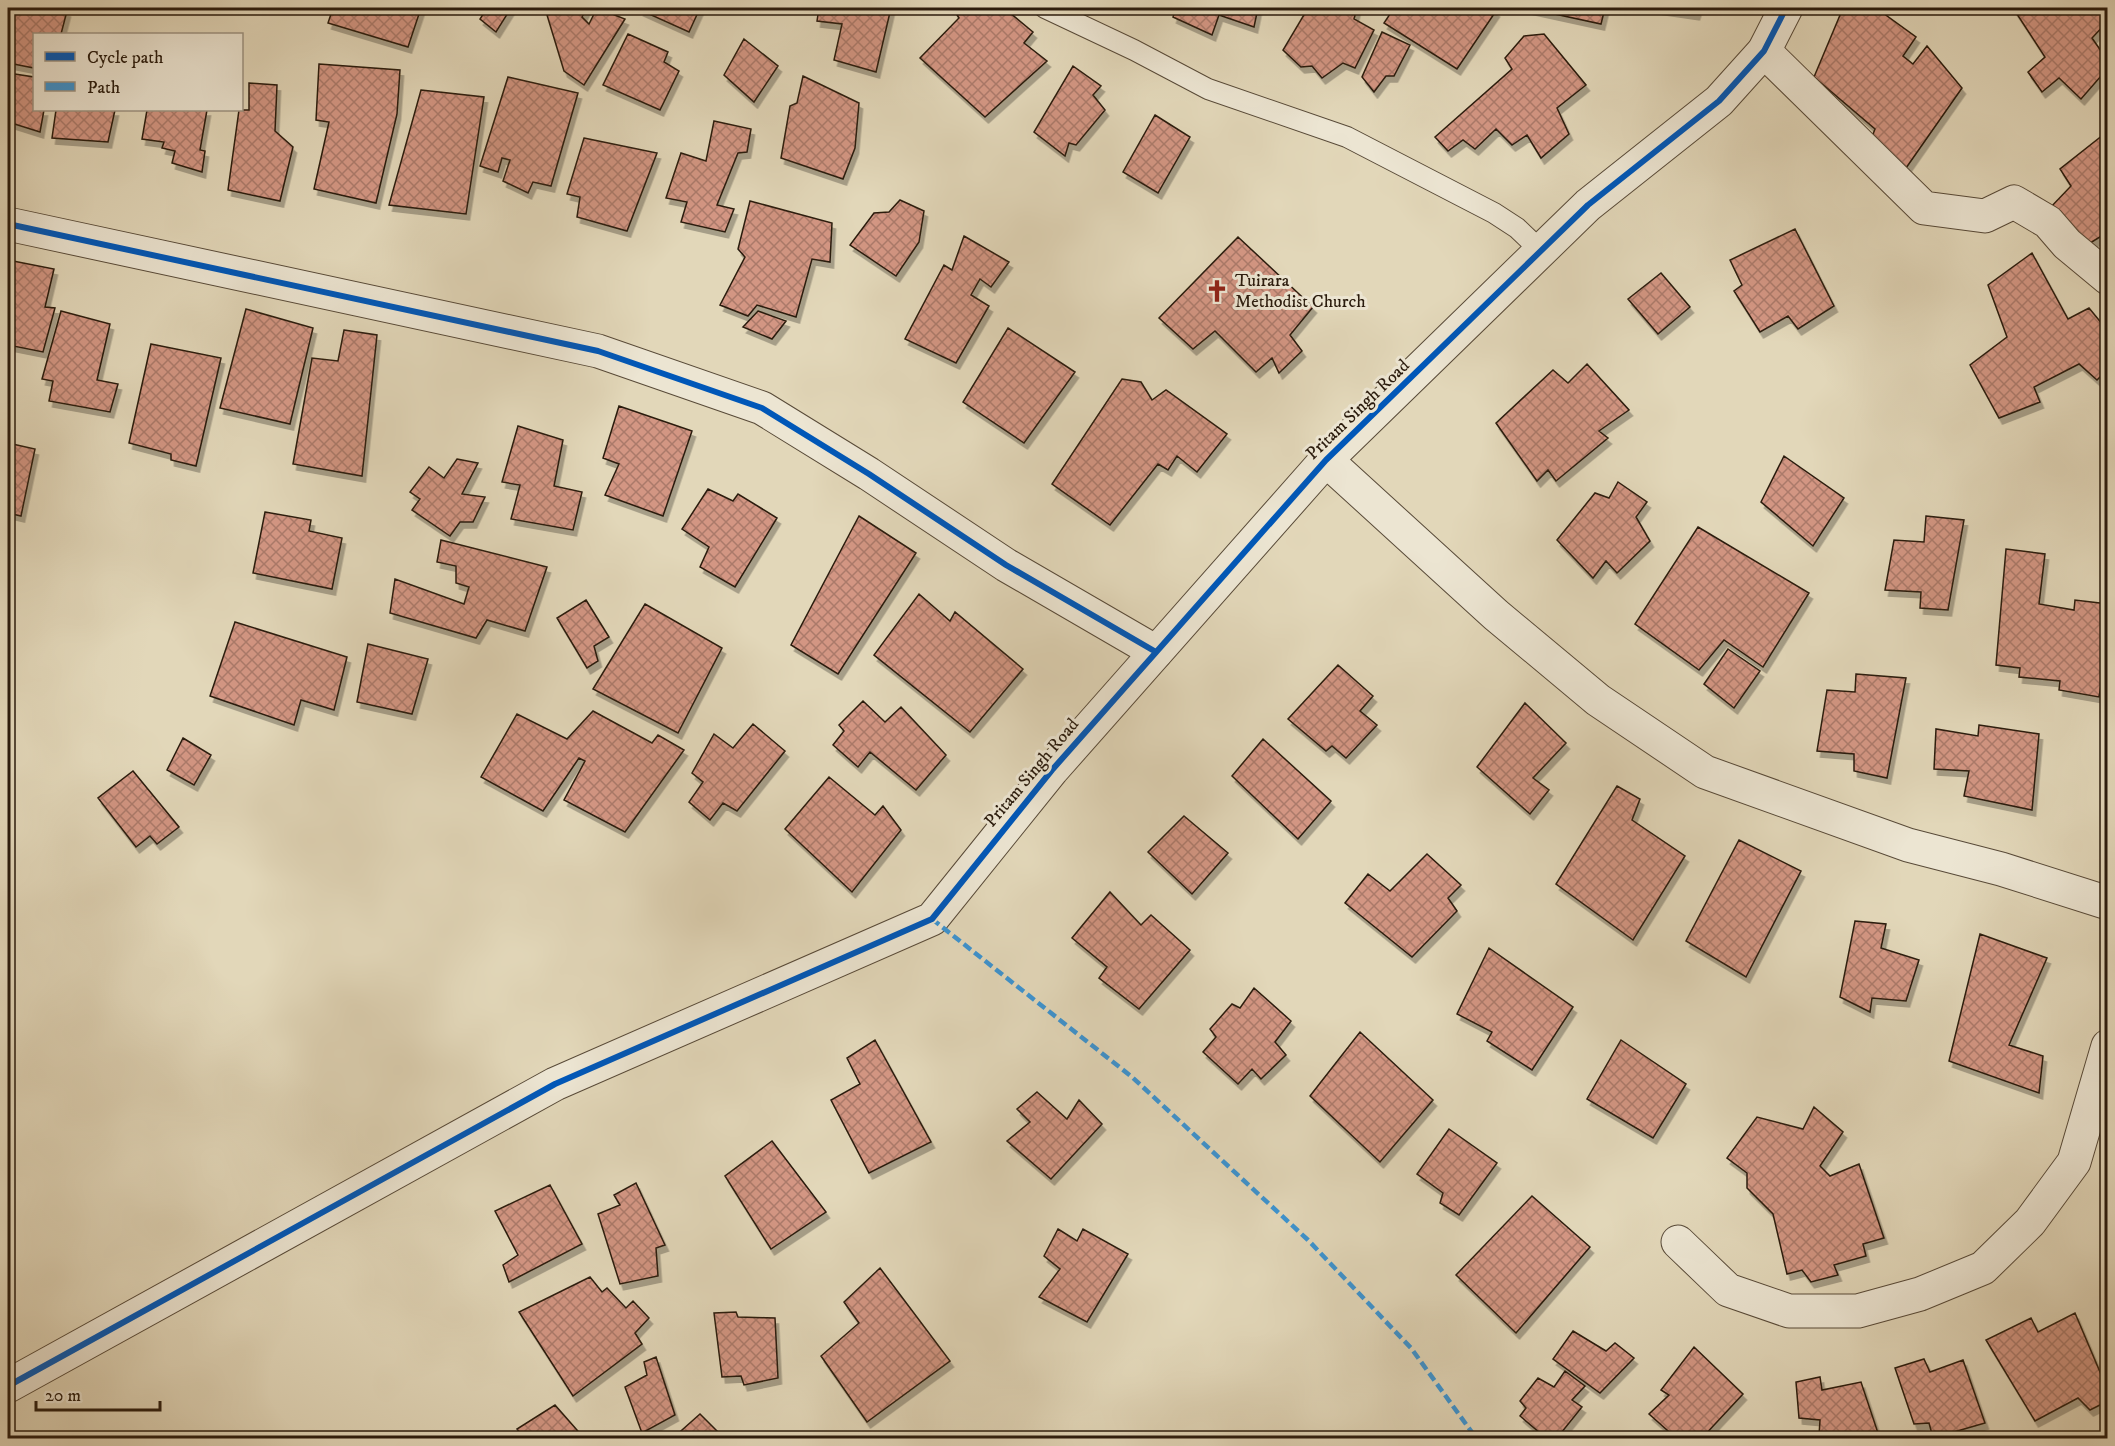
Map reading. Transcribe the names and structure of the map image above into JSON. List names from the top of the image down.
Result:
{
  "streets": {
    "street": ["Pritam Singh Road"]
  },
  "places": {
    "church": ["Tuirara Methodist Church"]
  },
  "legend": ["Cycle path", "Path"],
  "scale_bar": "20 m"
}
